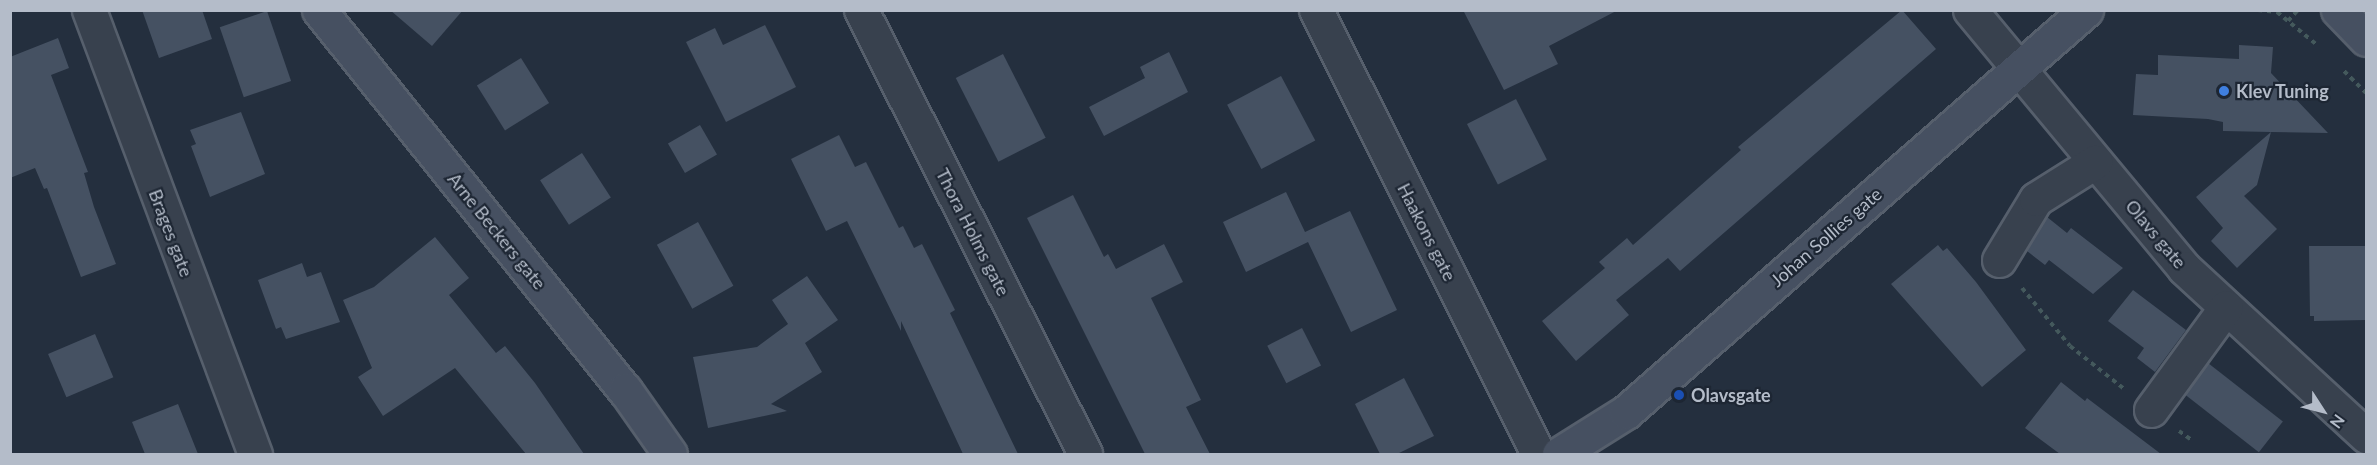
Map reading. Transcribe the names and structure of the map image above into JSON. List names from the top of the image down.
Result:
{
  "streets": {
    "main road": ["Arne Beckers gate", "Johan Sollies gate"],
    "street": [
      "Thora Holms gate",
      "Haakons gate",
      "Brages gate",
      "Olavs gate"
    ]
  },
  "crossings": [
    ["Olavs gate", "Johan Sollies gate"]
  ],
  "places": ["Klev Tuning", "Olavsgate"],
  "north": "bottom right"
}
